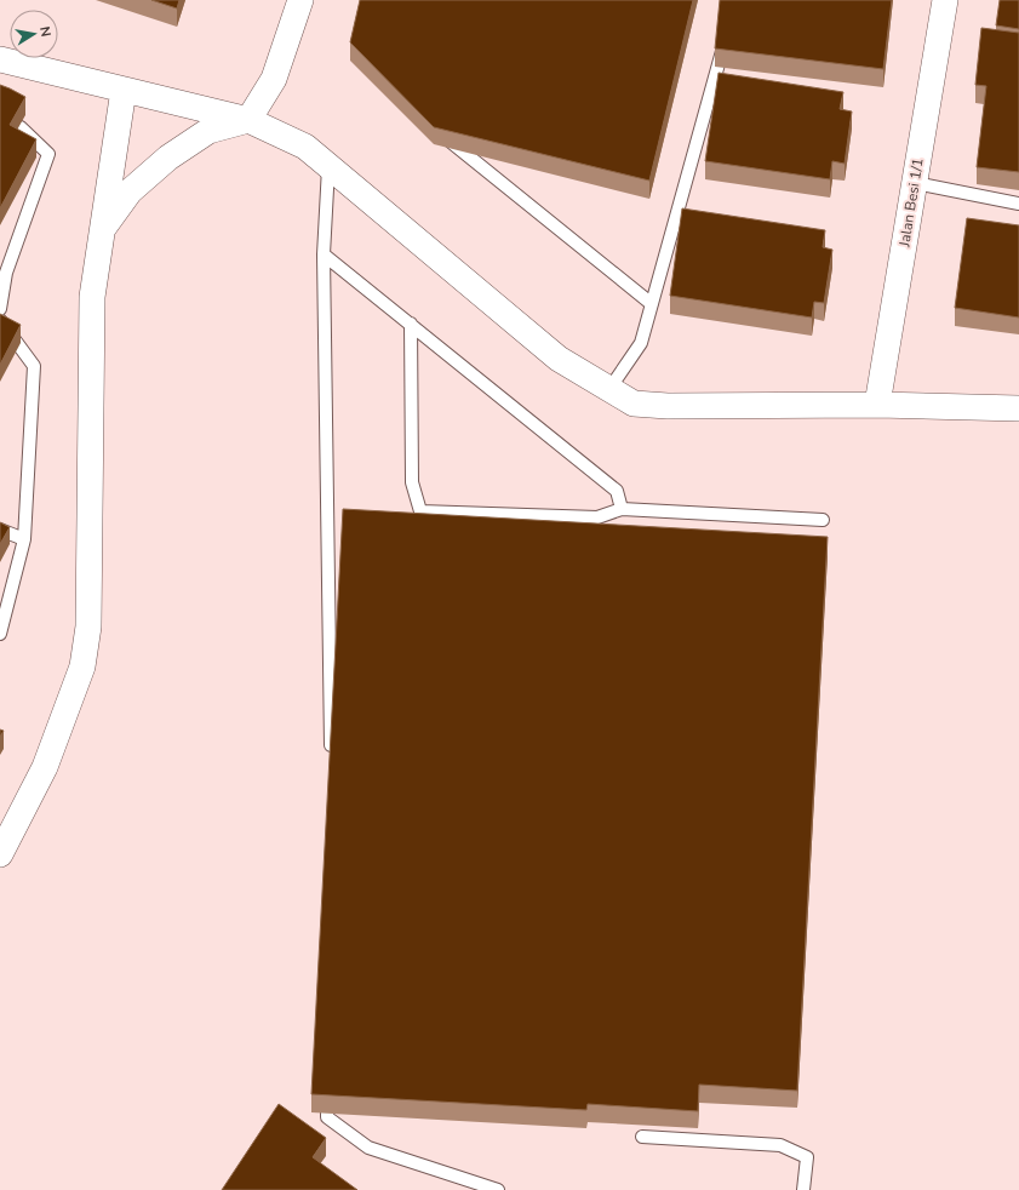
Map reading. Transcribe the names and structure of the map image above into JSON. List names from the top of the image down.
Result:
{
  "streets": {
    "street": ["Jalan Besi 1/1"]
  },
  "north": "right"
}
